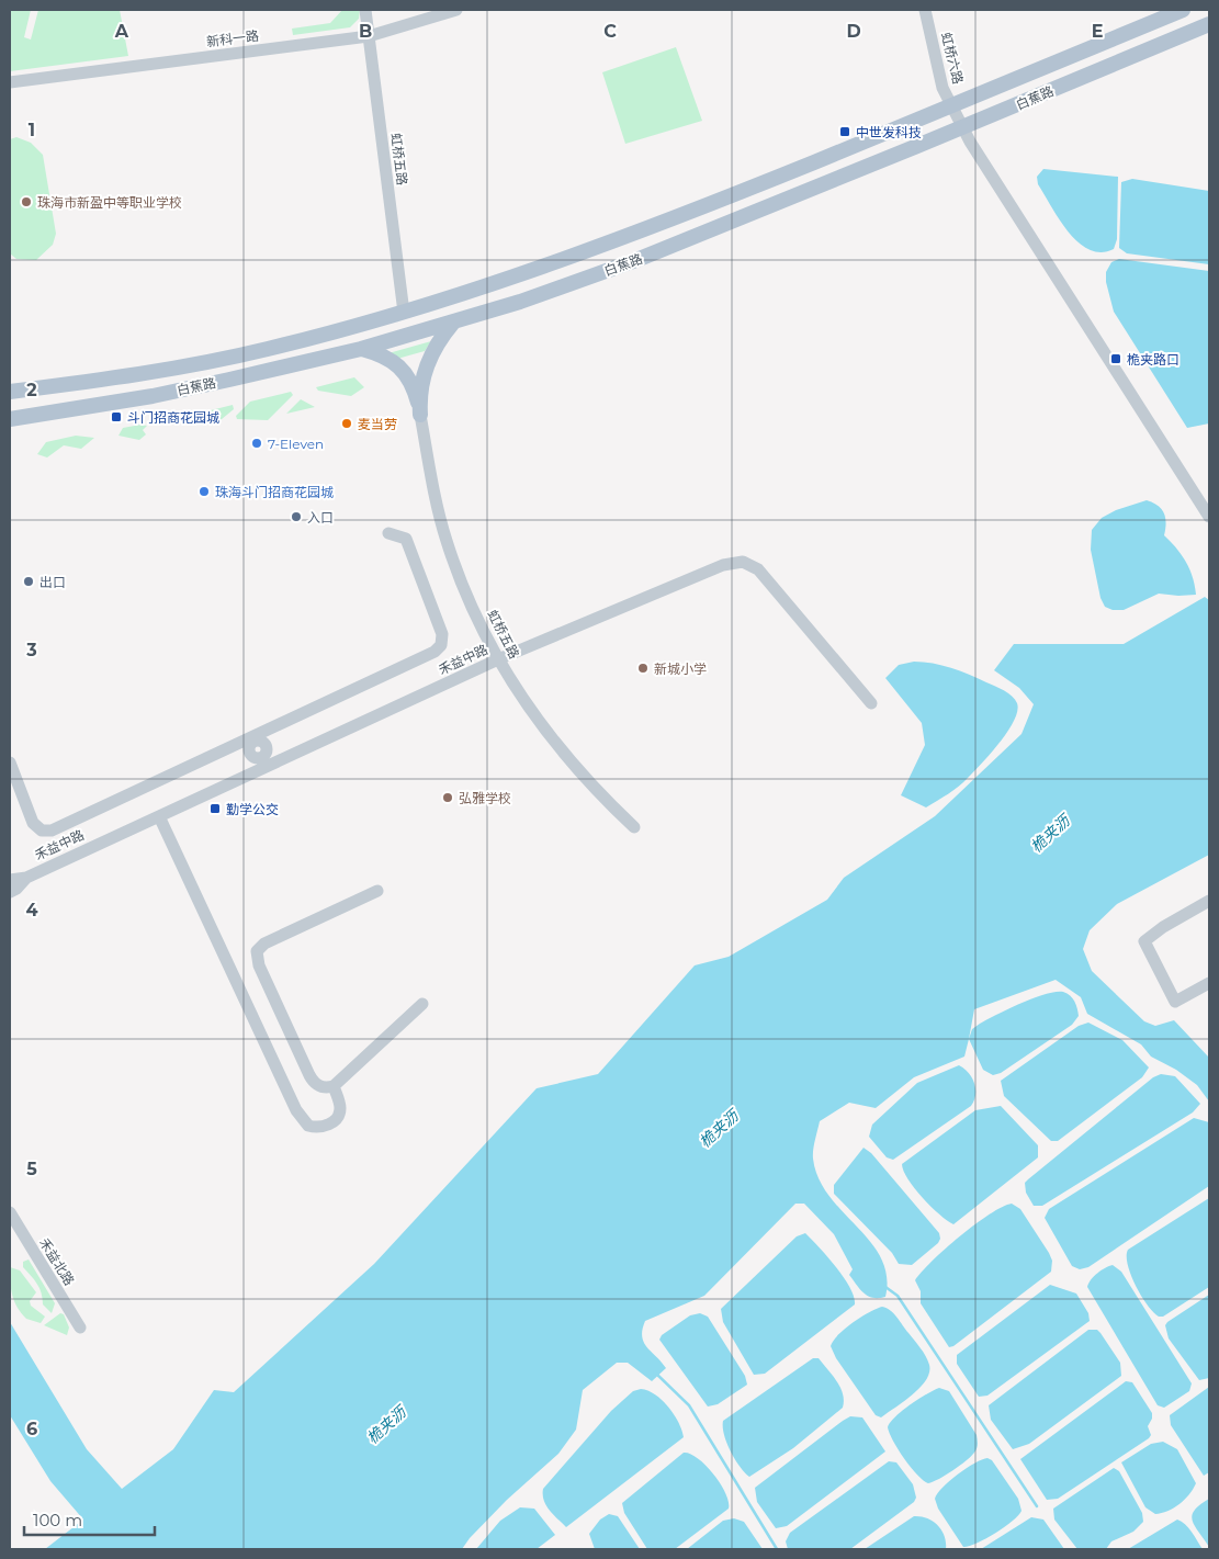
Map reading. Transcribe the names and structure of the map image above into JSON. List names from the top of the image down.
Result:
{
  "streets": {
    "main road": ["白蕉路"],
    "street": [
      "新科一路",
      "虹桥六路",
      "虹桥五路",
      "禾益中路",
      "禾益北路"
    ]
  },
  "crossings": [
    ["新科一路", "虹桥五路"],
    ["虹桥六路", "白蕉路"],
    ["白蕉路", "虹桥五路"],
    ["虹桥五路", "禾益中路"]
  ],
  "water": ["桅夹沥"],
  "places": {
    "transit": [
      "中世发科技",
      "桅夹路口",
      "斗门招商花园城",
      "勤学公交"
    ],
    "other": [
      "珠海市新盈中等职业学校",
      "麦当劳",
      "7-Eleven",
      "珠海斗门招商花园城",
      "入口",
      "出口",
      "新城小学",
      "弘雅学校"
    ]
  },
  "scale_bar": "100 m",
  "grid": {
    "columns": [
      "A",
      "B",
      "C",
      "D",
      "E"
    ],
    "rows": [
      "1",
      "2",
      "3",
      "4",
      "5",
      "6"
    ]
  }
}
